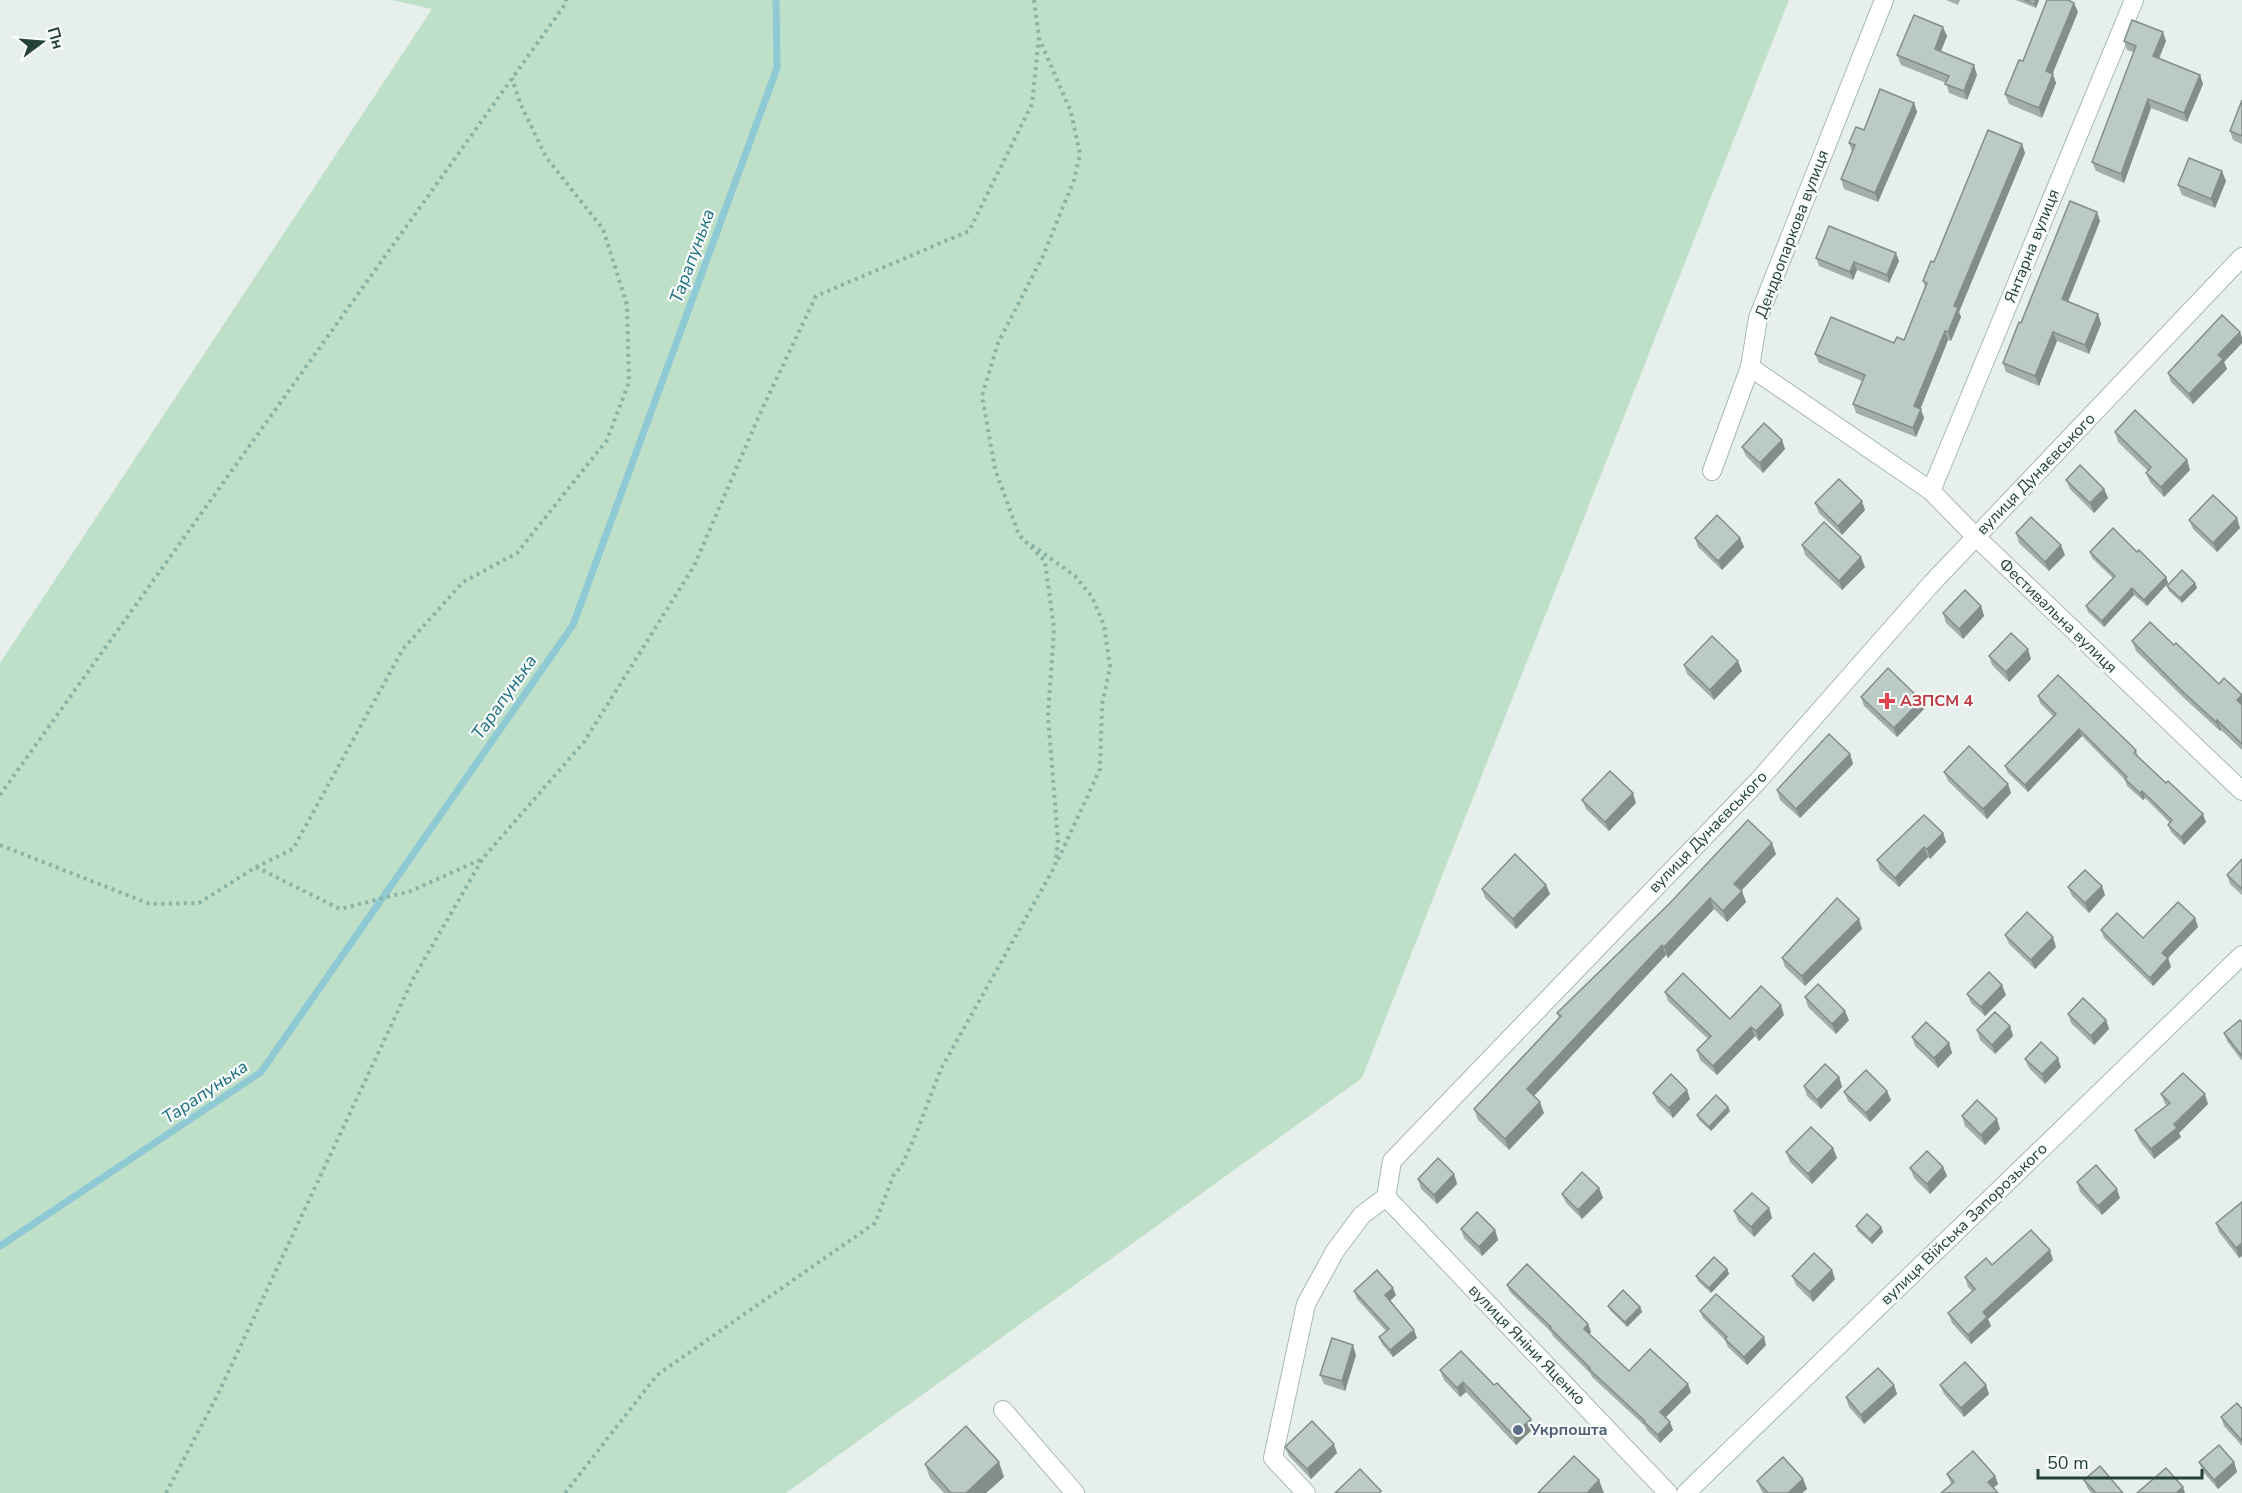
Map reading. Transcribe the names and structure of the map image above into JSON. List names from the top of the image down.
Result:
{
  "streets": {
    "street": [
      "Дендропаркова вулиця",
      "Янтарна вулиця",
      "вулиця Дунаєвського",
      "Фестивальна вулиця",
      "вулиця Війська Запорозького",
      "вулиця Яніни Яценко"
    ]
  },
  "crossings": [
    ["Дендропаркова вулиця", "Фестивальна вулиця"],
    ["Янтарна вулиця", "Фестивальна вулиця"],
    ["вулиця Дунаєвського", "Фестивальна вулиця"],
    ["вулиця Дунаєвського", "вулиця Яніни Яценко"]
  ],
  "water": ["Тарапунька"],
  "places": {
    "health": ["АЗПСМ 4"],
    "other": ["Укрпошта"]
  },
  "scale_bar": "50 m",
  "north": "right"
}
